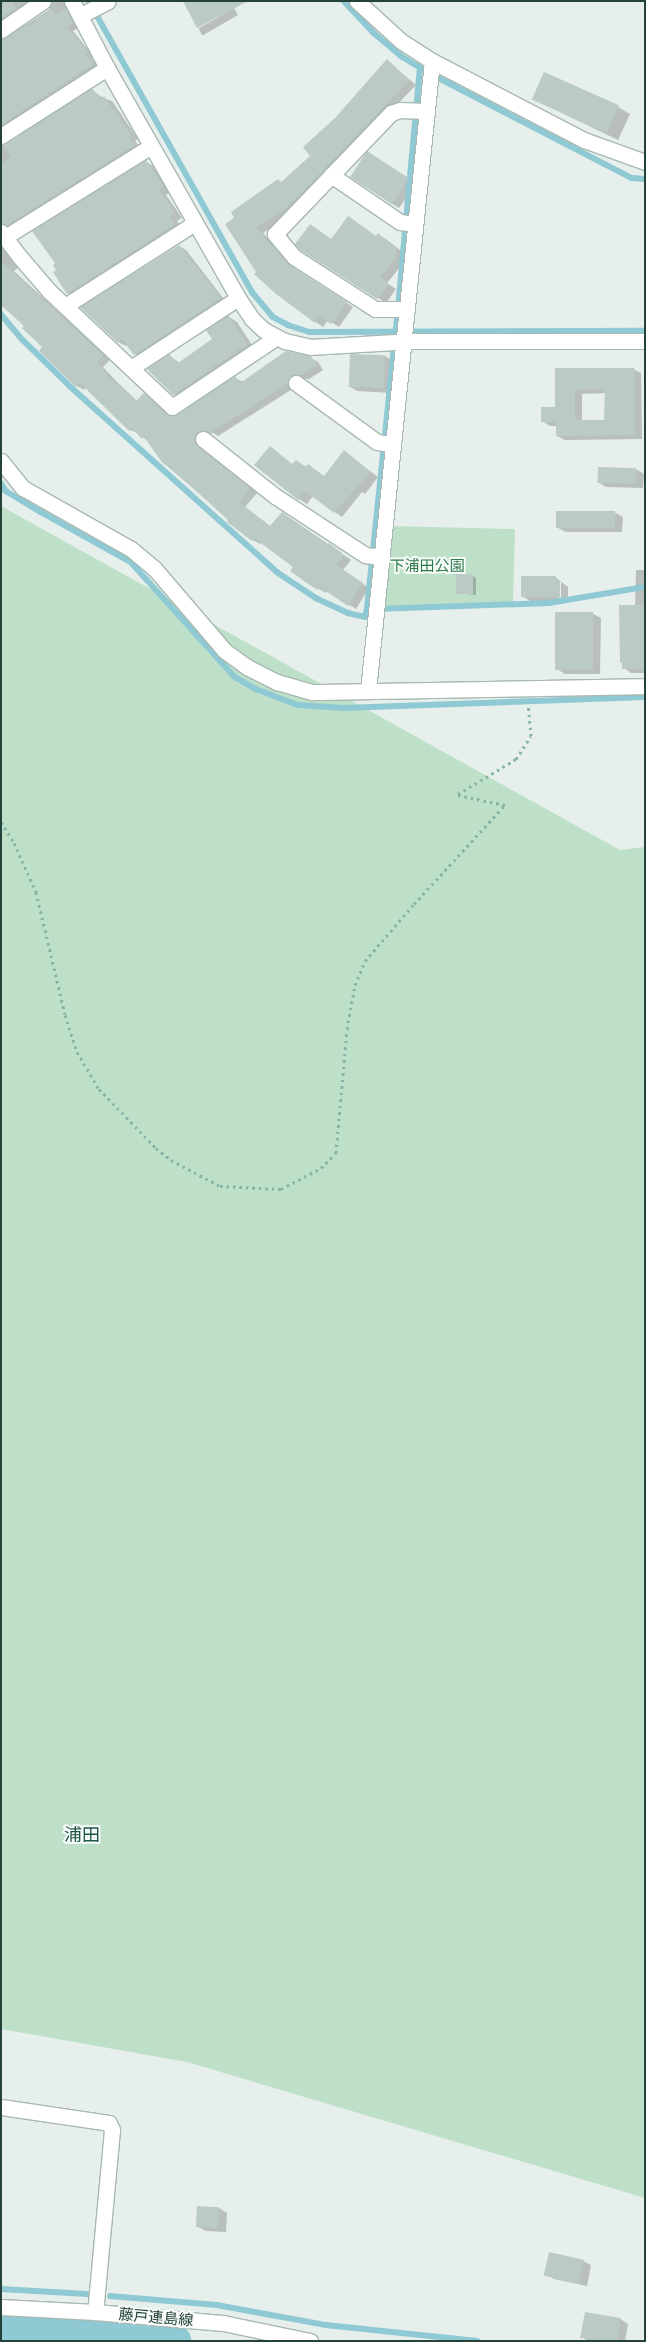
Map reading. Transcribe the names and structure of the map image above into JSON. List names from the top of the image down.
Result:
{
  "streets": {
    "street": ["藤戸連島線"]
  },
  "districts": ["浦田"],
  "parks": ["下浦田公園"]
}
